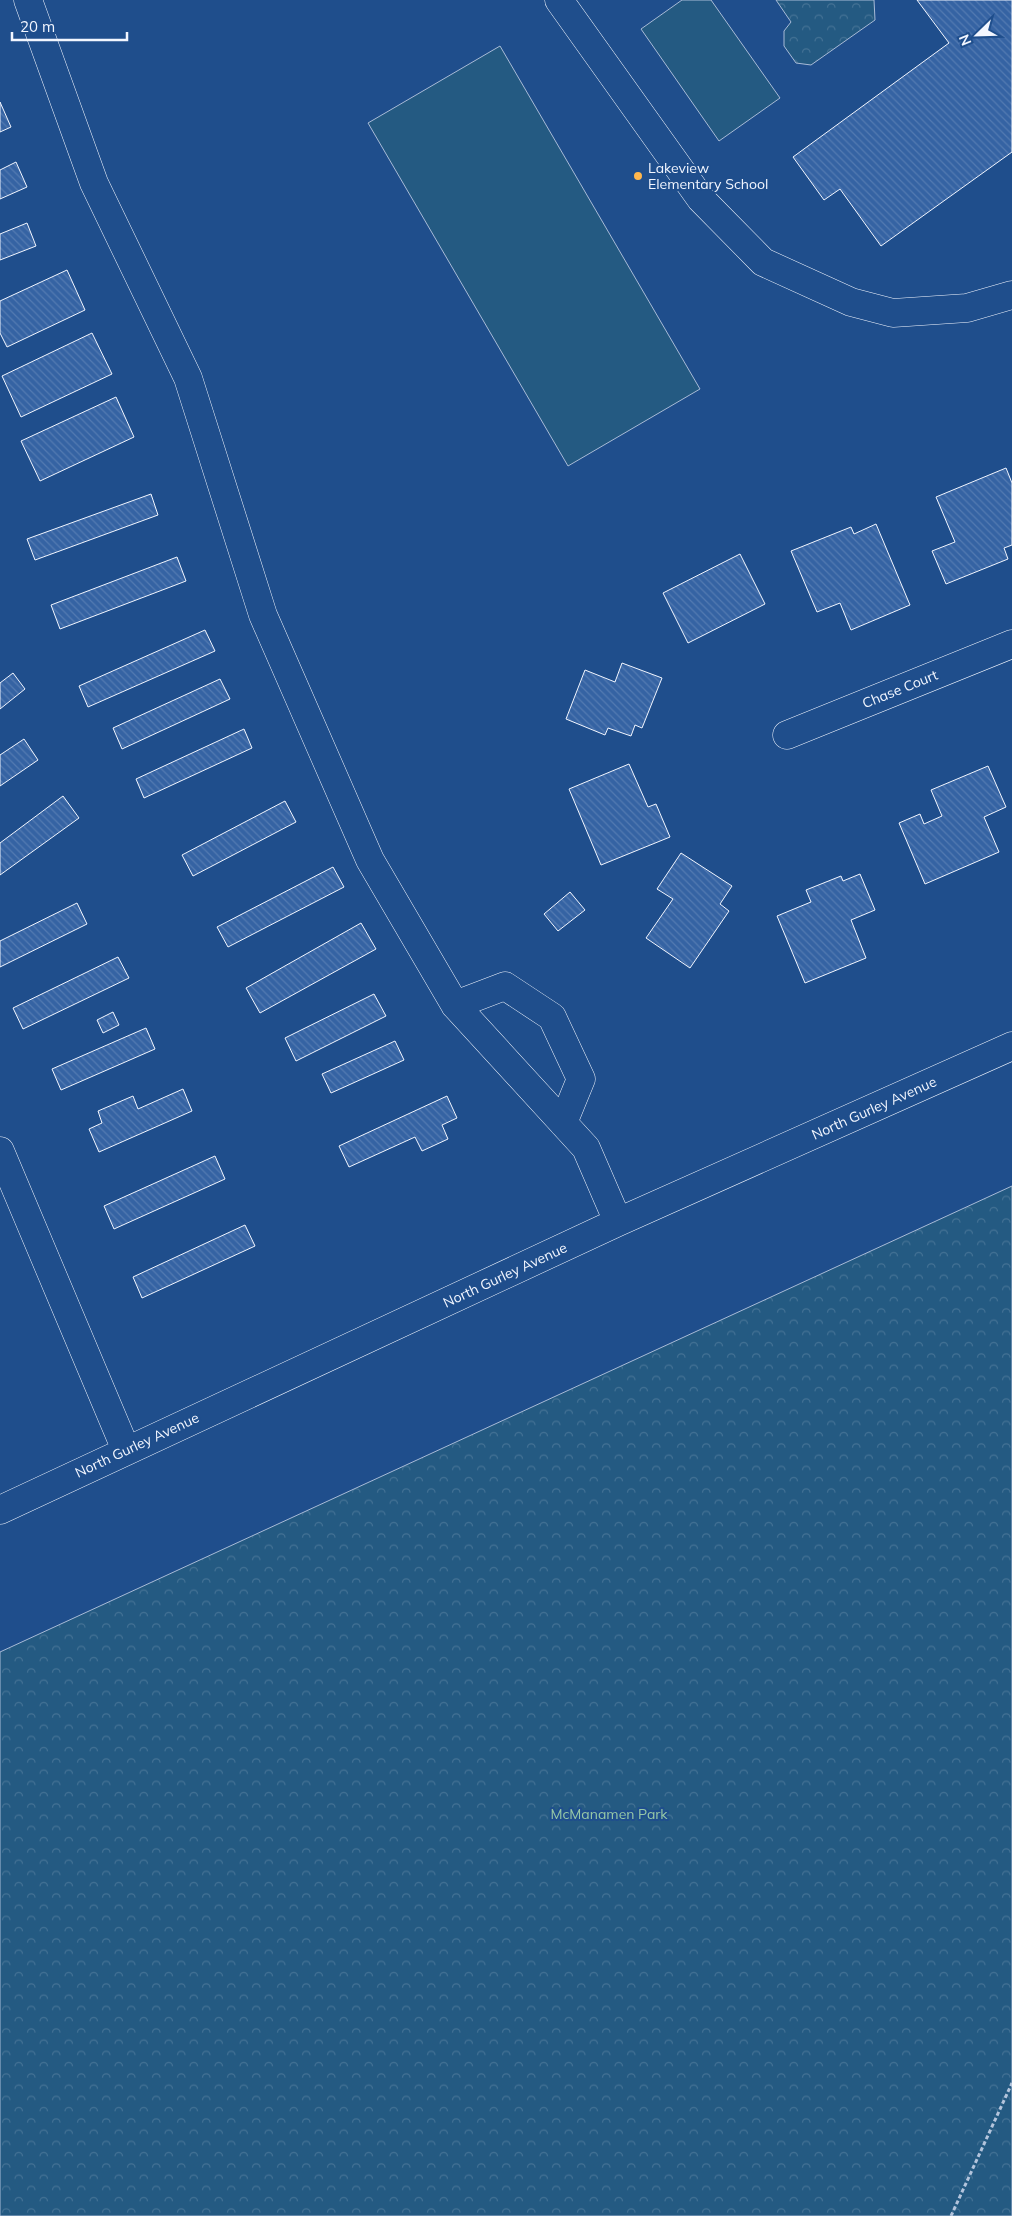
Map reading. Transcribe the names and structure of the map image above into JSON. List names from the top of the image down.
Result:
{
  "streets": {
    "street": ["Chase Court", "North Gurley Avenue"]
  },
  "parks": ["McManamen Park"],
  "places": ["Lakeview Elementary School"],
  "scale_bar": "20 m",
  "north": "bottom left"
}
